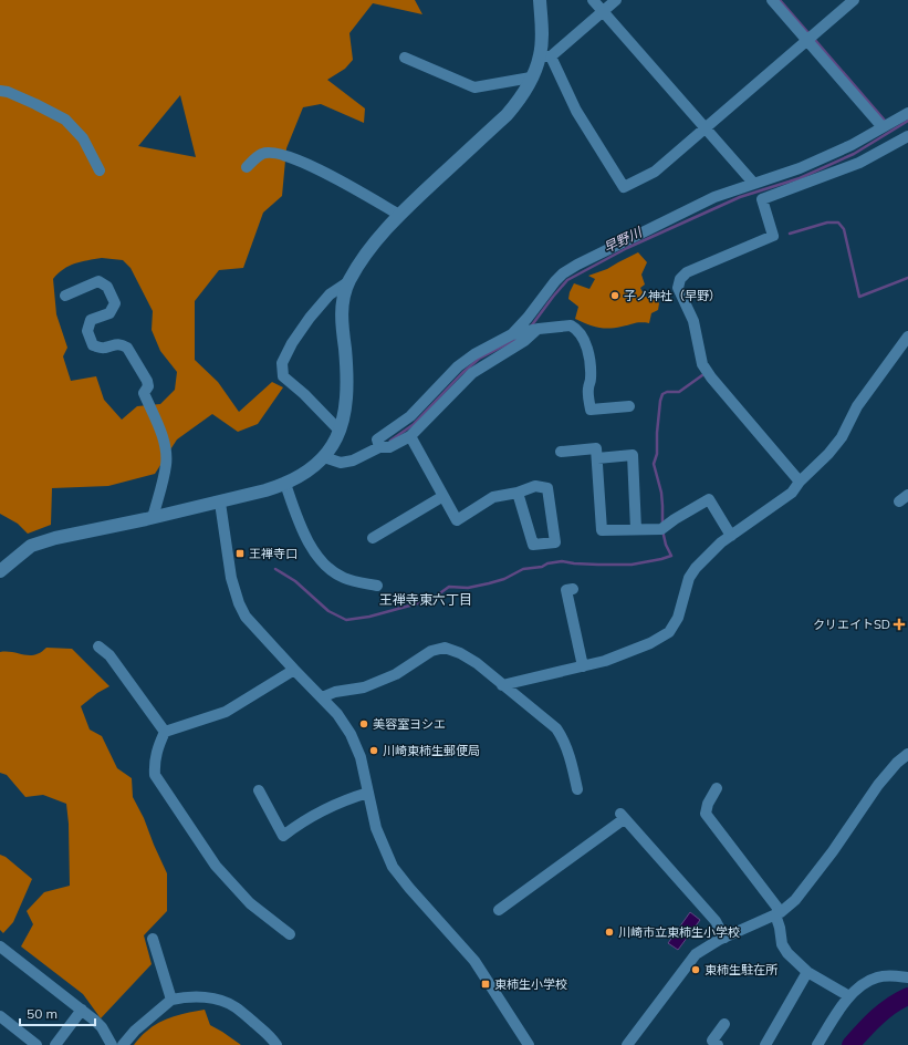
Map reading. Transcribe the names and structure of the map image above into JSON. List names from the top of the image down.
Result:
{
  "districts": ["王禅寺東六丁目"],
  "water": ["早野川"],
  "places": {
    "other": [
      "子ノ神社（早野）",
      "美容室ヨシエ",
      "川崎東柿生郵便局",
      "川崎市立東柿生小学校",
      "東柿生駐在所"
    ],
    "transit": ["王禅寺口", "東柿生小学校"],
    "health": ["クリエイトSD"]
  },
  "scale_bar": "50 m"
}
